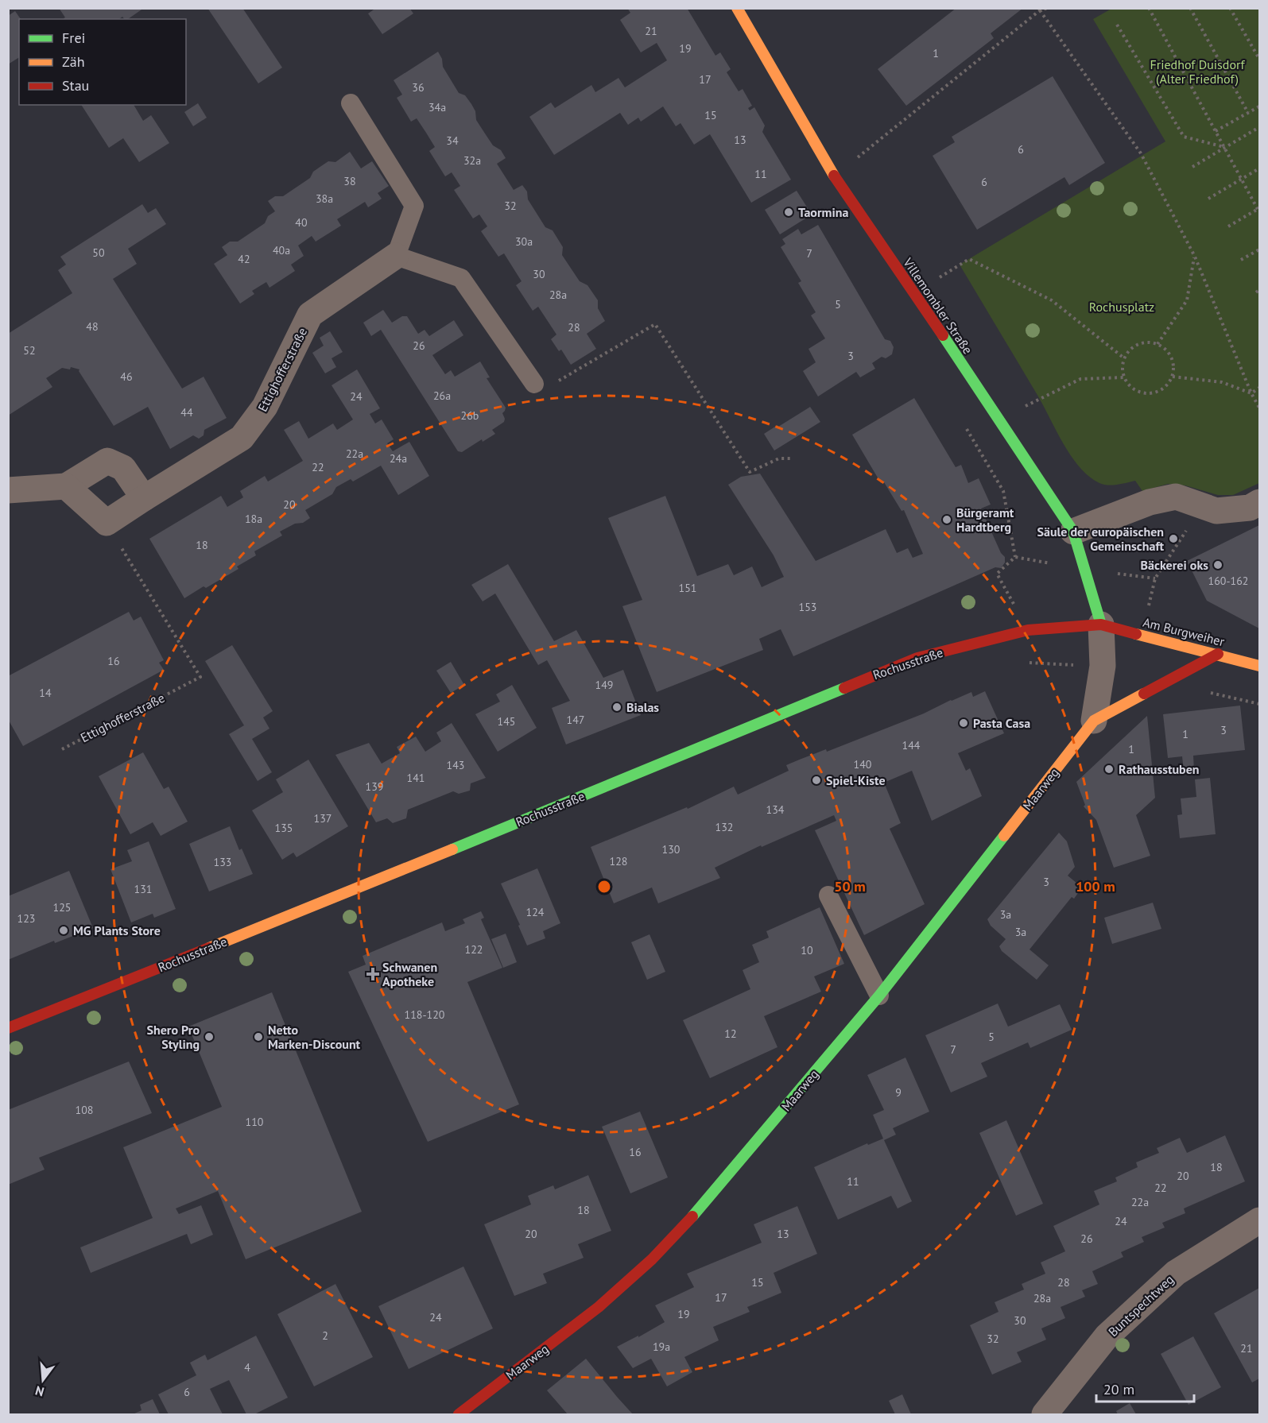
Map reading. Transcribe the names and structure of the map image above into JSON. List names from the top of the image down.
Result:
{
  "streets": {
    "street": [
      "Villemombler Straße",
      "Ettighofferstraße",
      "Am Burgweiher",
      "Rochusstraße",
      "Maarweg",
      "Buntspechtweg"
    ]
  },
  "crossings": [
    ["Villemombler Straße", "Am Burgweiher"],
    ["Villemombler Straße", "Rochusstraße"],
    ["Villemombler Straße", "Maarweg"],
    ["Am Burgweiher", "Rochusstraße"],
    ["Am Burgweiher", "Maarweg"],
    ["Rochusstraße", "Maarweg"]
  ],
  "parks": ["Friedhof Duisdorf (Alter Friedhof)", "Rochusplatz"],
  "places": {
    "other": [
      "Taormina",
      "Bürgeramt Hardtberg",
      "Säule der europäischen Gemeinschaft",
      "Bäckerei oks",
      "Bialas",
      "Pasta Casa",
      "Rathausstuben",
      "Spiel-Kiste",
      "MG Plants Store",
      "Shero Pro Styling",
      "Netto Marken-Discount"
    ],
    "health": ["Schwanen Apotheke"]
  },
  "house_numbers": [
    "21",
    "19",
    "1",
    "17",
    "36",
    "34a",
    "15",
    "13",
    "34",
    "6",
    "32a",
    "11",
    "38",
    "6",
    "38a",
    "32",
    "40",
    "30a",
    "40a",
    "50",
    "7",
    "42",
    "30",
    "28a",
    "5",
    "48",
    "28",
    "26",
    "52",
    "3",
    "46",
    "26a",
    "24",
    "44",
    "26b",
    "22a",
    "24a",
    "22",
    "20",
    "18a",
    "18",
    "160-162",
    "151",
    "153",
    "16",
    "149",
    "14",
    "147",
    "145",
    "3",
    "1",
    "144",
    "1",
    "140",
    "143",
    "141",
    "139",
    "134",
    "137",
    "132",
    "135",
    "130",
    "128",
    "133",
    "3",
    "131",
    "125",
    "124",
    "3a",
    "123",
    "3a",
    "122",
    "10",
    "118-120",
    "12",
    "5",
    "7",
    "9",
    "108",
    "110",
    "16",
    "18",
    "20",
    "11",
    "22",
    "22a",
    "18",
    "24",
    "20",
    "13",
    "26",
    "15",
    "28",
    "17",
    "28a",
    "19",
    "24",
    "30",
    "2",
    "32",
    "19a",
    "21",
    "4",
    "6"
  ],
  "legend": ["Frei", "Zäh", "Stau"],
  "scale_bar": "20 m",
  "north": "bottom",
  "rings": ["50 m", "100 m"]
}
